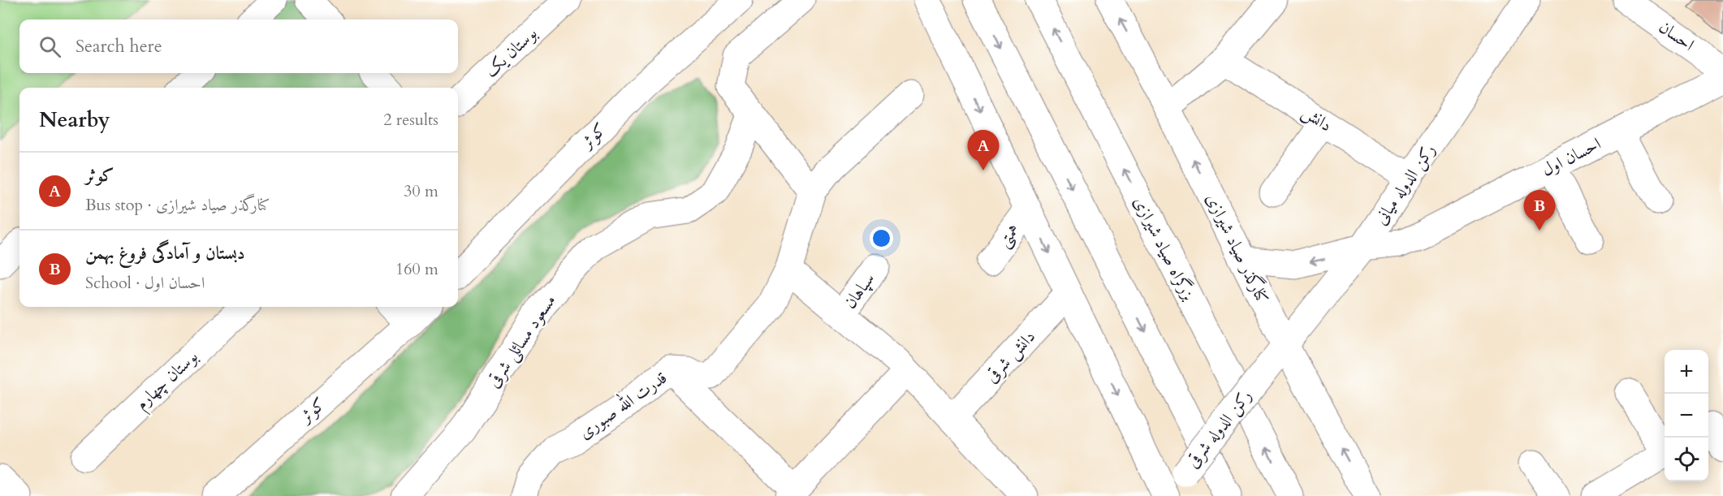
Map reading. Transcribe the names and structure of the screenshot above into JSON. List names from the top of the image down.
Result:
{
  "streets": {
    "main road": [
      "احسان",
      "بوستان یک",
      "دانش",
      "کوثر",
      "احسان اول",
      "رکن الدوله میانی",
      "همتی",
      "بزرگراه صیاد شیرازی",
      "کنارگذر صیاد شیرازی",
      "سپاهان",
      "مسعود مسائلی شرقی",
      "دانش شرقی",
      "بوستان چهارم",
      "قدرت الله صبوری",
      "رکن الدوله شرقی"
    ]
  },
  "crossings": [
    ["دانش", "رکن الدوله میانی"],
    ["احسان اول", "رکن الدوله میانی"],
    ["احسان اول", "کنارگذر صیاد شیرازی"],
    ["رکن الدوله میانی", "کنارگذر صیاد شیرازی"],
    ["رکن الدوله میانی", "رکن الدوله شرقی"],
    ["کنارگذر صیاد شیرازی", "رکن الدوله شرقی"]
  ],
  "page": {
    "search": "Search here",
    "heading": ["Nearby", "2 results"],
    "pins": ["A", "B"],
    "list": [
      {
        "mark": "A",
        "name": "کوثر",
        "note": "Bus stop · کنارگذر صیاد شیرازی",
        "value": "30 m"
      },
      {
        "mark": "B",
        "name": "دبستان و آمادگی فروغ بهمن",
        "note": "School · احسان اول",
        "value": "160 m"
      }
    ],
    "map_buttons": ["+", "−"]
  }
}
